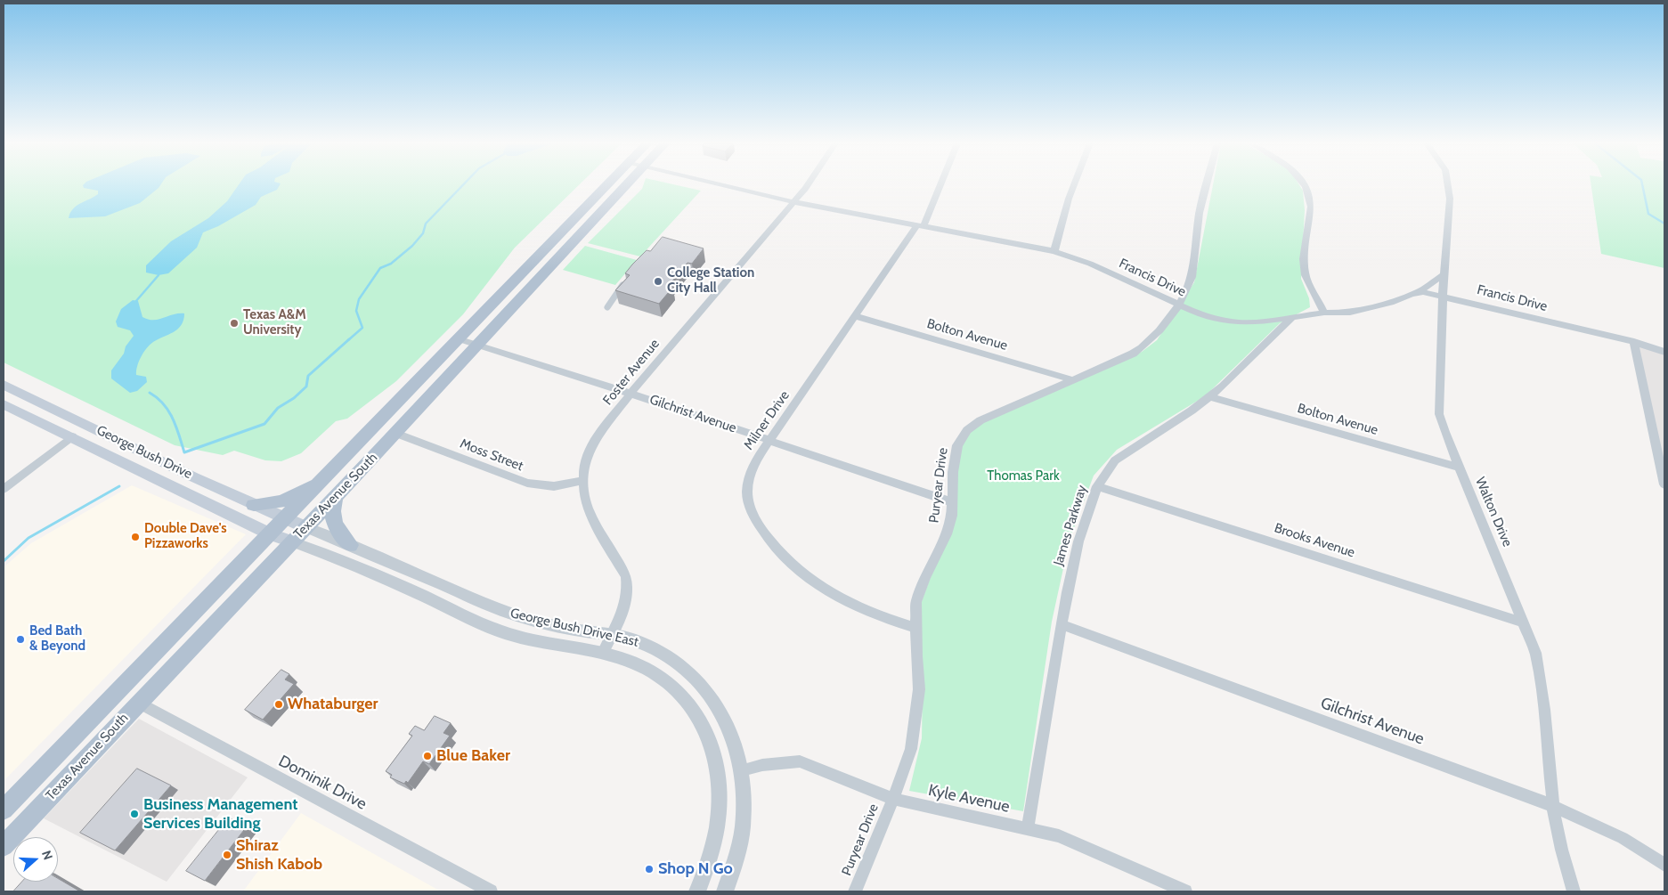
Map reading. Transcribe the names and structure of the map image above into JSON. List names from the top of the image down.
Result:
{
  "streets": {
    "main road": ["George Bush Drive", "Texas Avenue South", "George Bush Drive East"],
    "street": [
      "Francis Drive",
      "Bolton Avenue",
      "Foster Avenue",
      "Gilchrist Avenue",
      "Milner Drive",
      "Moss Street",
      "Puryear Drive",
      "Walton Drive",
      "James Parkway",
      "Brooks Avenue",
      "Dominik Drive",
      "Kyle Avenue"
    ]
  },
  "crossings": [
    ["Francis Drive", "Foster Avenue"],
    ["Francis Drive", "Milner Drive"],
    ["Francis Drive", "Puryear Drive"],
    ["Francis Drive", "Walton Drive"],
    ["Francis Drive", "James Parkway"],
    ["Bolton Avenue", "Milner Drive"],
    ["Bolton Avenue", "Puryear Drive"],
    ["Bolton Avenue", "Walton Drive"],
    ["Bolton Avenue", "James Parkway"],
    ["Foster Avenue", "Gilchrist Avenue"],
    ["Foster Avenue", "Moss Street"],
    ["Foster Avenue", "George Bush Drive East"],
    ["Gilchrist Avenue", "Milner Drive"],
    ["Gilchrist Avenue", "Puryear Drive"],
    ["Gilchrist Avenue", "Texas Avenue South"],
    ["Gilchrist Avenue", "Walton Drive"],
    ["Gilchrist Avenue", "James Parkway"],
    ["Milner Drive", "Puryear Drive"],
    ["George Bush Drive", "Texas Avenue South"],
    ["George Bush Drive", "George Bush Drive East"],
    ["Moss Street", "Texas Avenue South"],
    ["Puryear Drive", "Kyle Avenue"],
    ["Texas Avenue South", "George Bush Drive East"],
    ["Texas Avenue South", "Dominik Drive"],
    ["Walton Drive", "Brooks Avenue"],
    ["James Parkway", "Brooks Avenue"],
    ["James Parkway", "Kyle Avenue"],
    ["George Bush Drive East", "Kyle Avenue"]
  ],
  "parks": ["Thomas Park"],
  "places": [
    "College Station City Hall",
    "Texas A&M University",
    "Double Dave's Pizzaworks",
    "Bed Bath & Beyond",
    "Whataburger",
    "Blue Baker",
    "Business Management Services Building",
    "Shiraz Shish Kabob",
    "Shop N Go"
  ],
  "north": "right"
}
